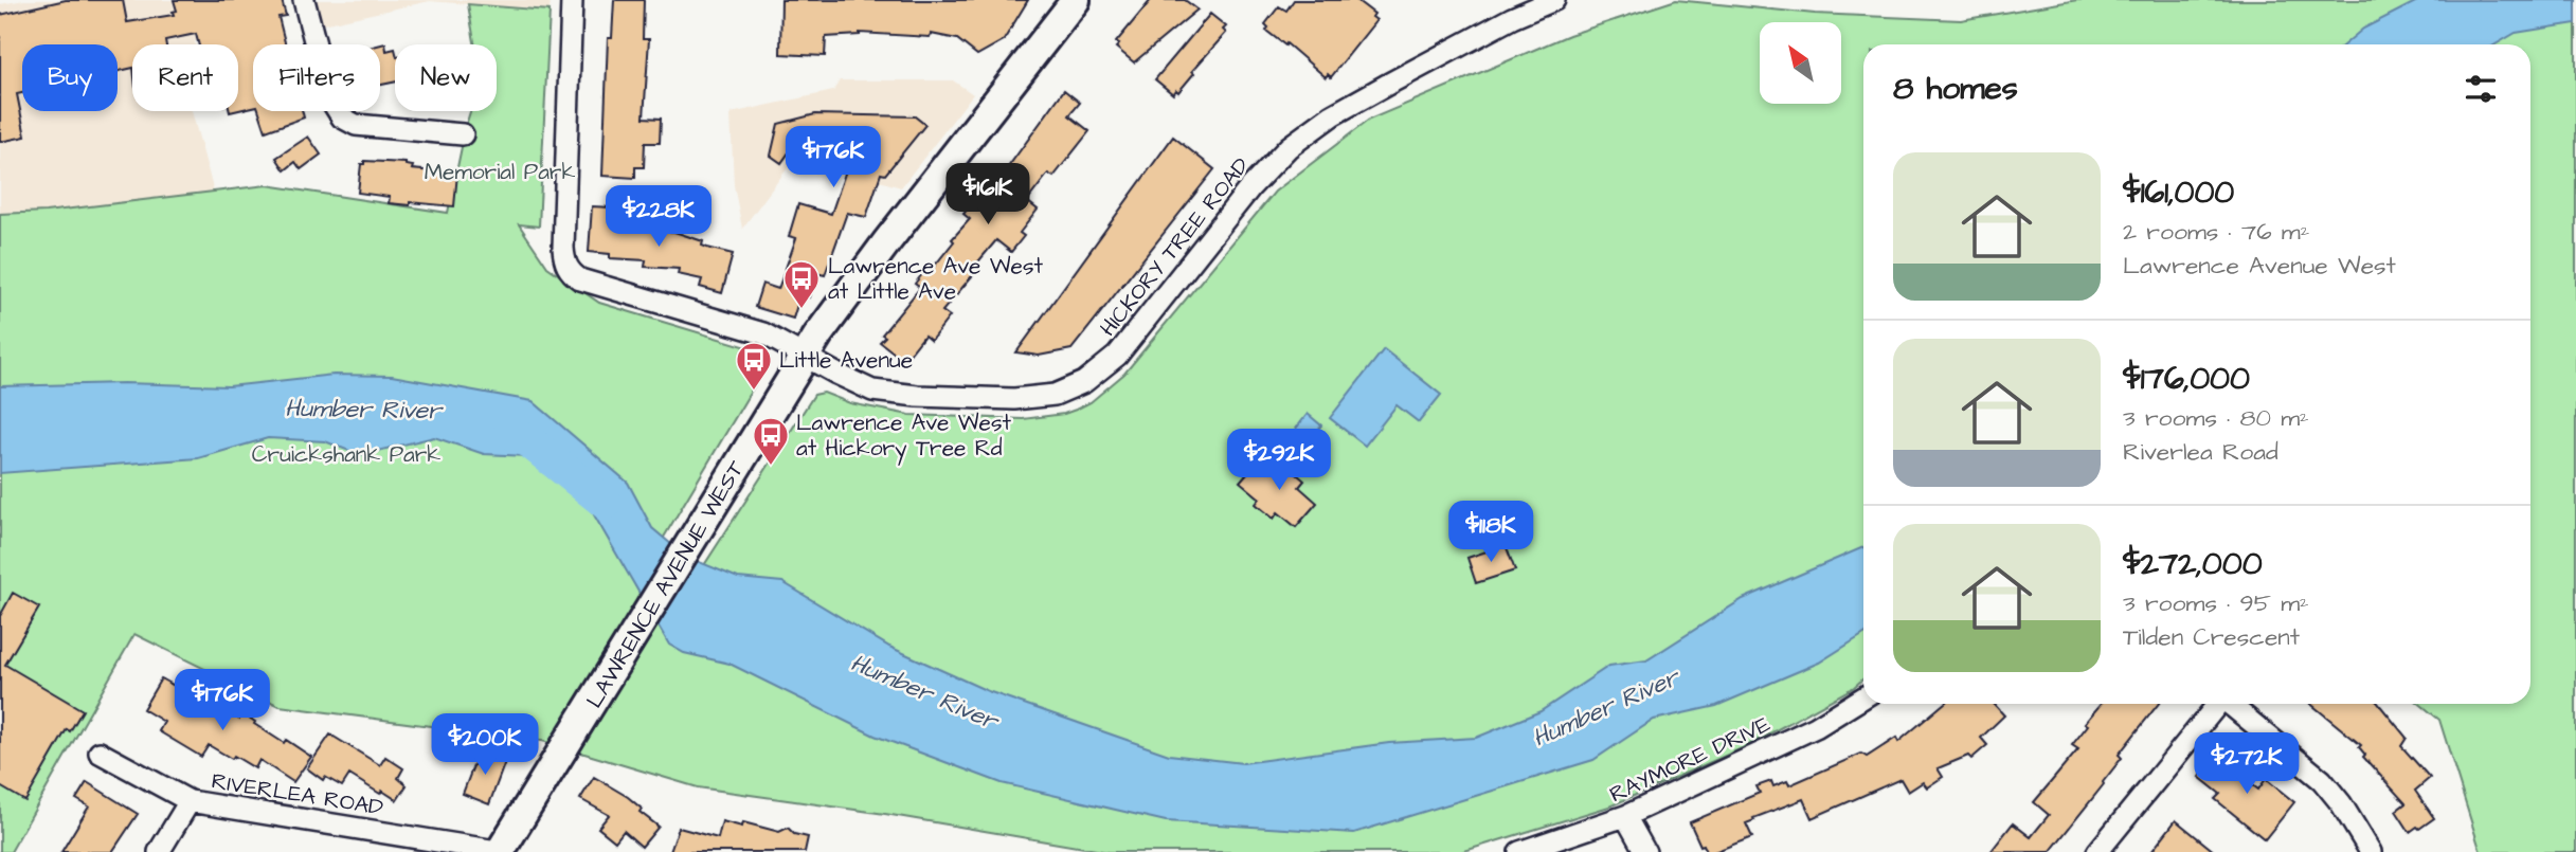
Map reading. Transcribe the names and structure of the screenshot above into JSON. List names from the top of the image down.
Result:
{
  "streets": {
    "main road": ["LAWRENCE AVENUE WEST"],
    "street": ["HICKORY TREE ROAD", "RAYMORE DRIVE", "RIVERLEA ROAD"]
  },
  "crossings": [
    ["HICKORY TREE ROAD", "LAWRENCE AVENUE WEST"],
    ["LAWRENCE AVENUE WEST", "RIVERLEA ROAD"]
  ],
  "water": ["Humber River"],
  "parks": ["Memorial Park", "Cruickshank Park"],
  "places": {
    "bus stop": ["Lawrence Ave West at Little Ave", "Little Avenue", "Lawrence Ave West at Hickory Tree Rd"]
  },
  "north": "top left",
  "page": {
    "chip": [
      "Buy",
      "Rent",
      "Filters",
      "New"
    ],
    "heading": "8 homes",
    "price": [
      "$176K",
      "$161K",
      "$228K",
      "$292K",
      "$118K",
      "$176K",
      "$200K",
      "$272K"
    ],
    "list": [
      {
        "name": "$161,000",
        "note": "2 rooms · 76 m² · Lawrence Avenue West"
      },
      {
        "name": "$176,000",
        "note": "3 rooms · 80 m² · Riverlea Road"
      },
      {
        "name": "$272,000",
        "note": "3 rooms · 95 m² · Tilden Crescent"
      }
    ]
  }
}
